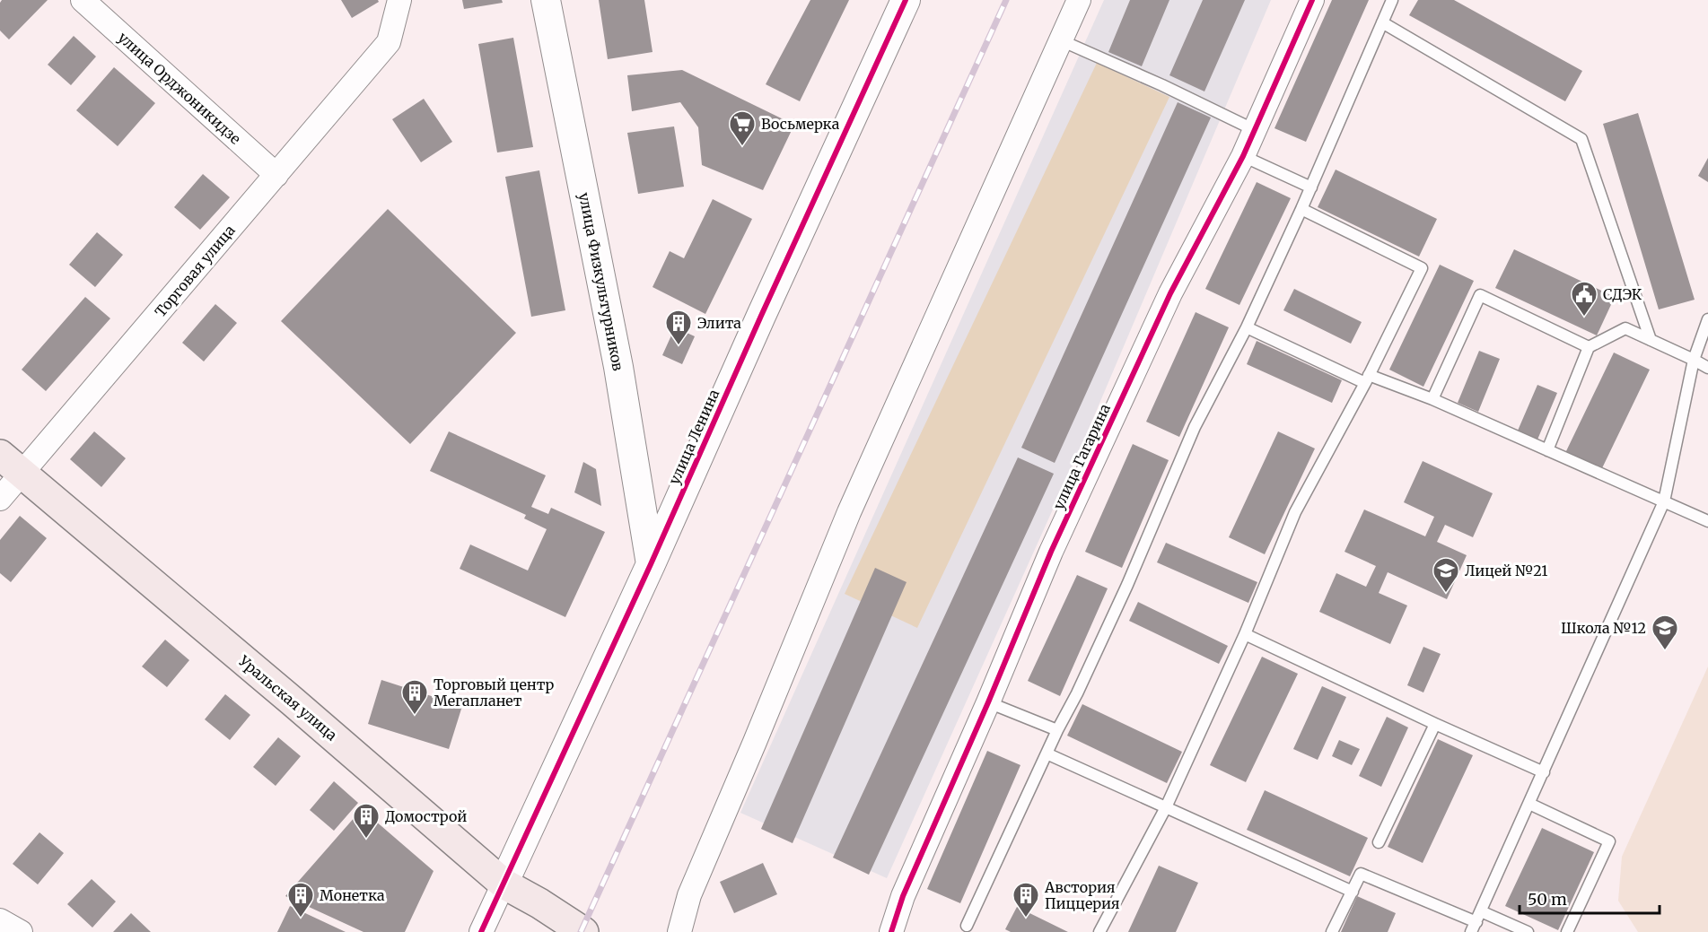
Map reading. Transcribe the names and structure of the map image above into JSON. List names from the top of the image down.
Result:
{
  "streets": {
    "main road": ["Уральская улица"],
    "street": [
      "улица Орджоникидзе",
      "Торговая улица",
      "улица Физкультурников",
      "улица Ленина",
      "улица Гагарина"
    ]
  },
  "crossings": [
    ["улица Орджоникидзе", "Торговая улица"],
    ["Торговая улица", "Уральская улица"],
    ["улица Физкультурников", "улица Ленина"],
    ["улица Ленина", "Уральская улица"]
  ],
  "places": {
    "supermarket": ["Восьмерка"],
    "public building": ["СДЭК"],
    "building": [
      "Элита",
      "Торговый центр Мегапланет",
      "Домострой",
      "Монетка",
      "Австория Пиццерия"
    ],
    "school or university": ["Лицей №21", "Школа №12"]
  },
  "scale_bar": "50 m"
}
